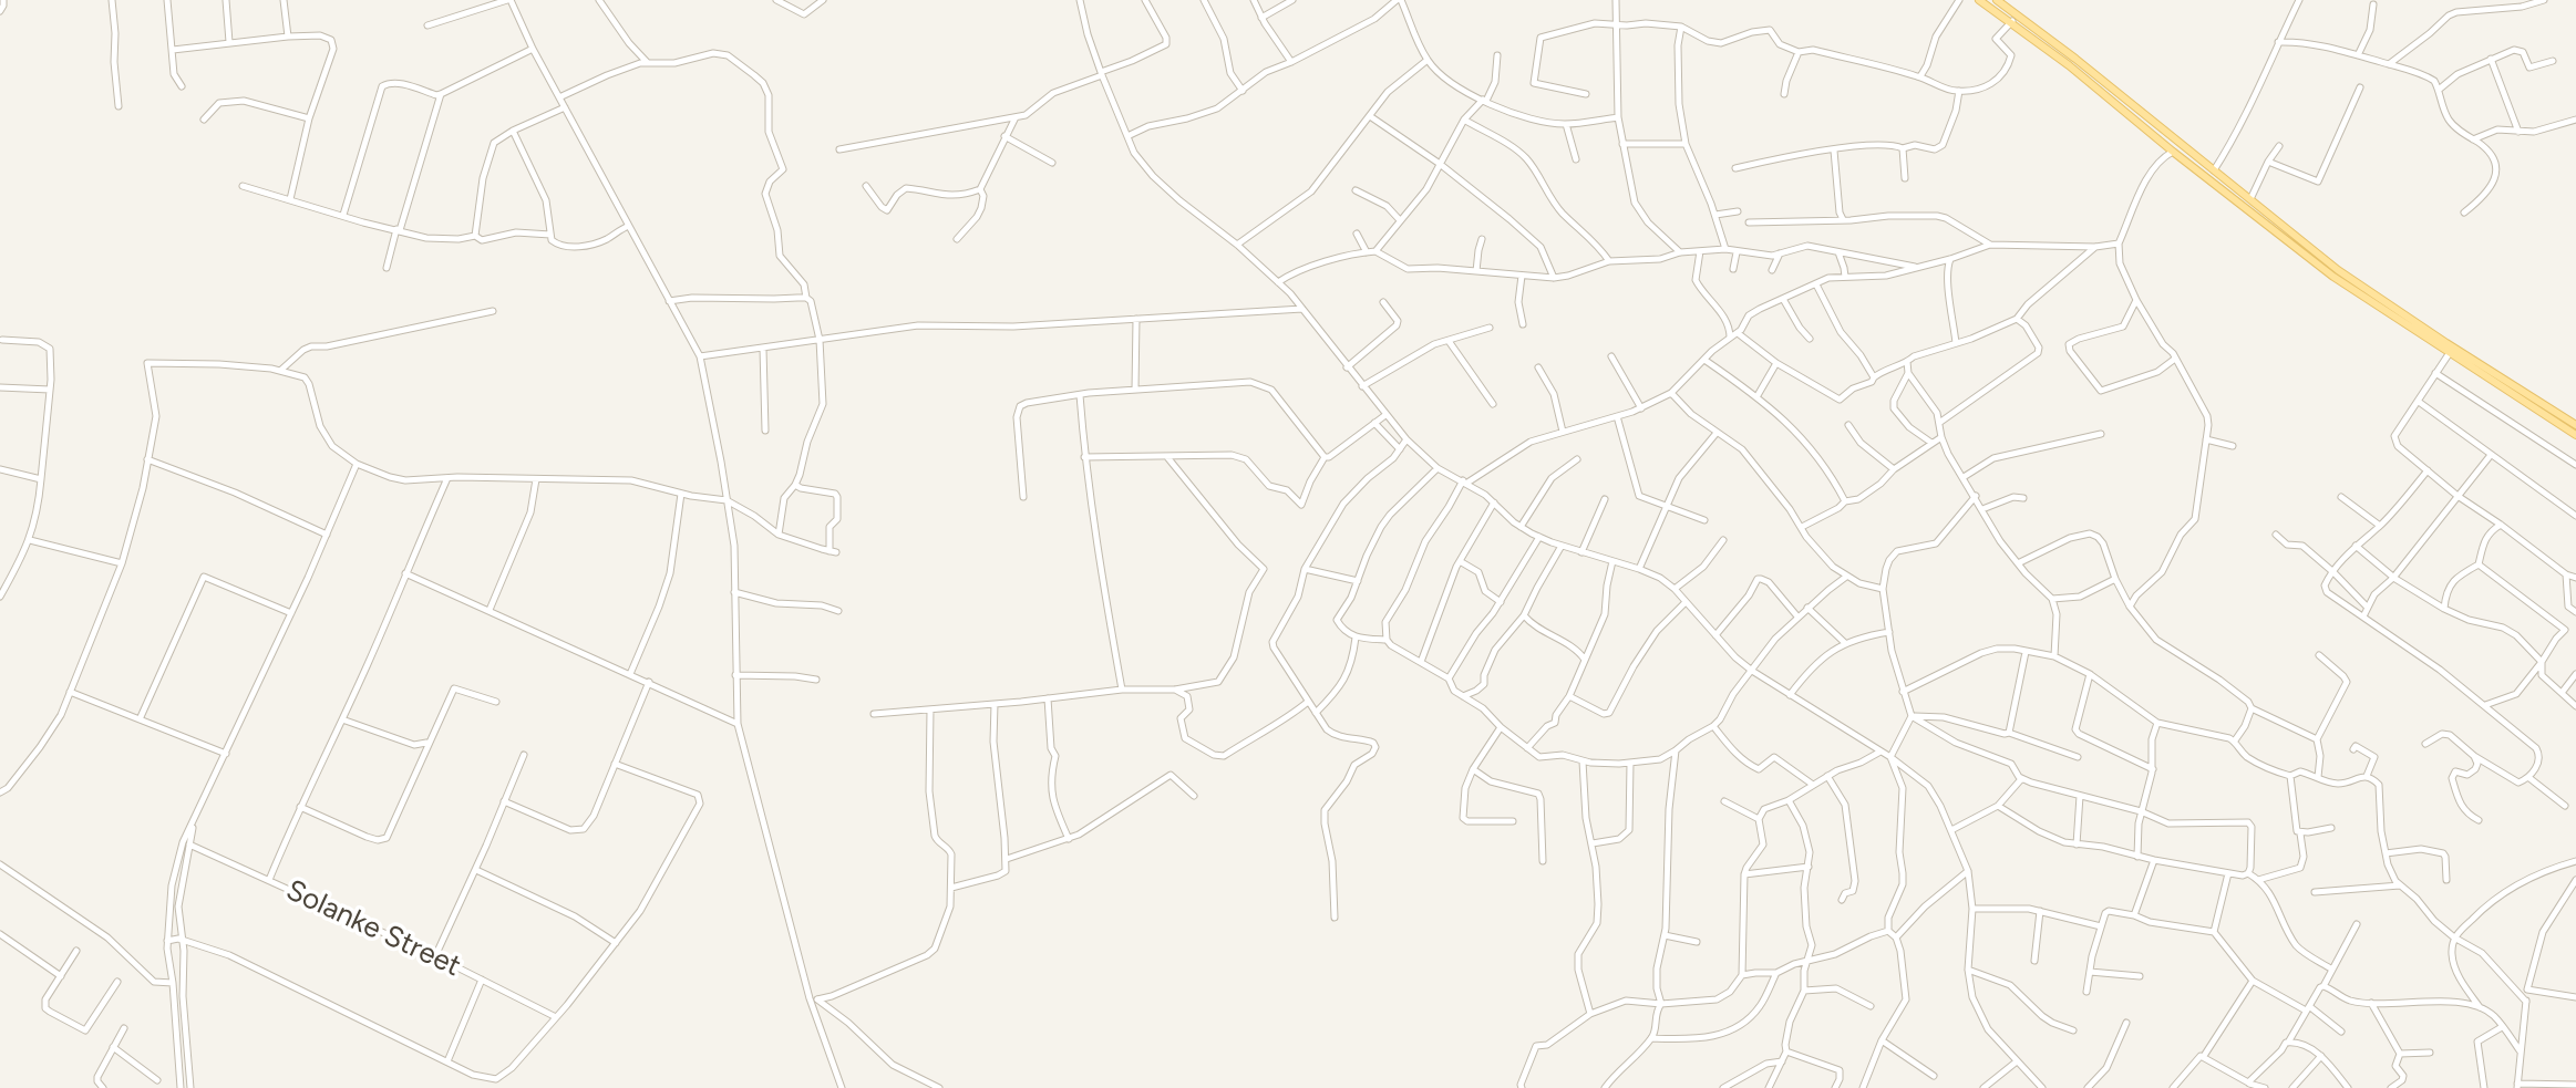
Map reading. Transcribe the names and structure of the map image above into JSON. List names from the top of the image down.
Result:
{
  "streets": {
    "street": ["Solanke Street"]
  }
}
